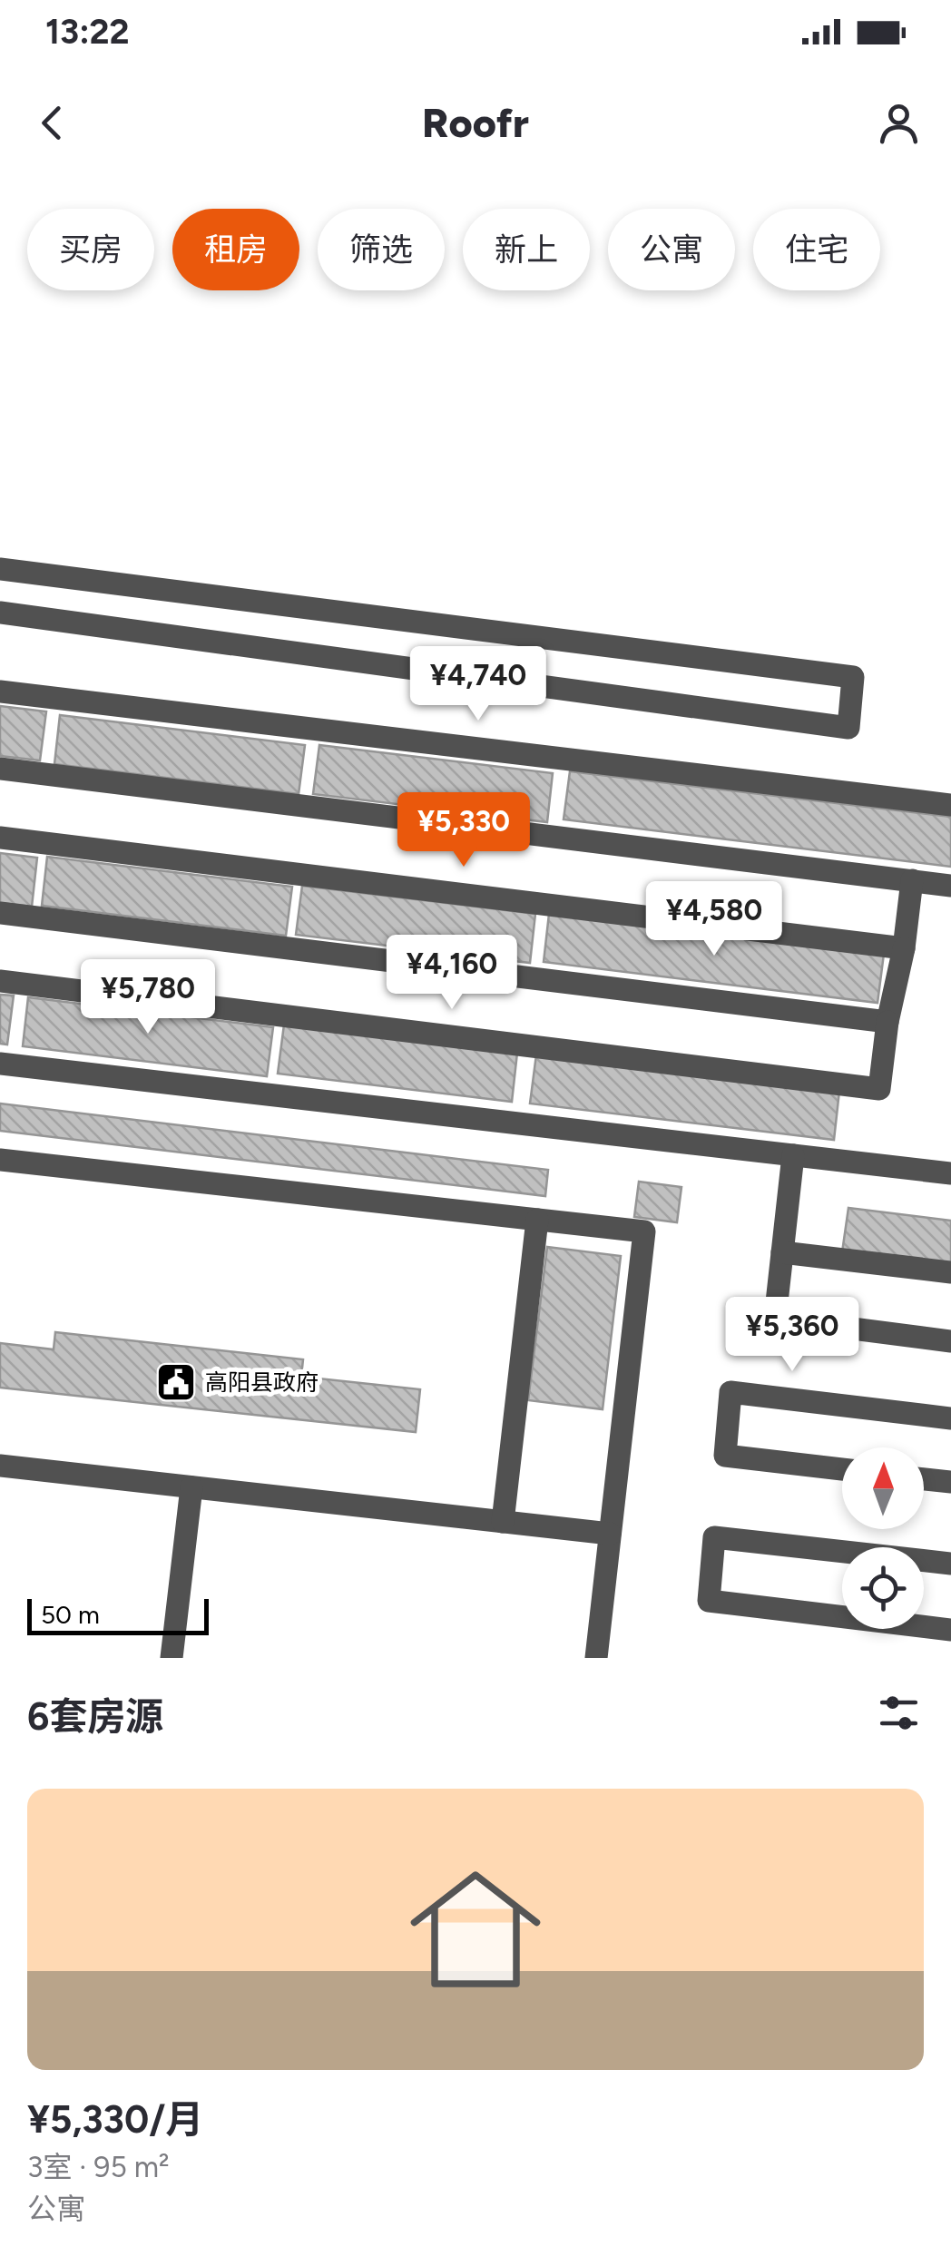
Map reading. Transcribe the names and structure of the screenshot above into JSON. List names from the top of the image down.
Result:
{
  "places": {
    "public building": ["高阳县政府"]
  },
  "scale_bar": "50 m",
  "north": "top",
  "page": {
    "status": "13:22",
    "header": "Roofr",
    "chip": [
      "买房",
      "租房",
      "筛选",
      "新上",
      "公寓",
      "住宅"
    ],
    "price": [
      "¥4,740",
      "¥5,330",
      "¥4,580",
      "¥4,160",
      "¥5,780",
      "¥5,360"
    ],
    "scale": "50 m",
    "heading": "6套房源",
    "list": [
      {
        "name": "¥5,330/月",
        "note": "3室 · 95 m² · 公寓"
      }
    ]
  }
}
